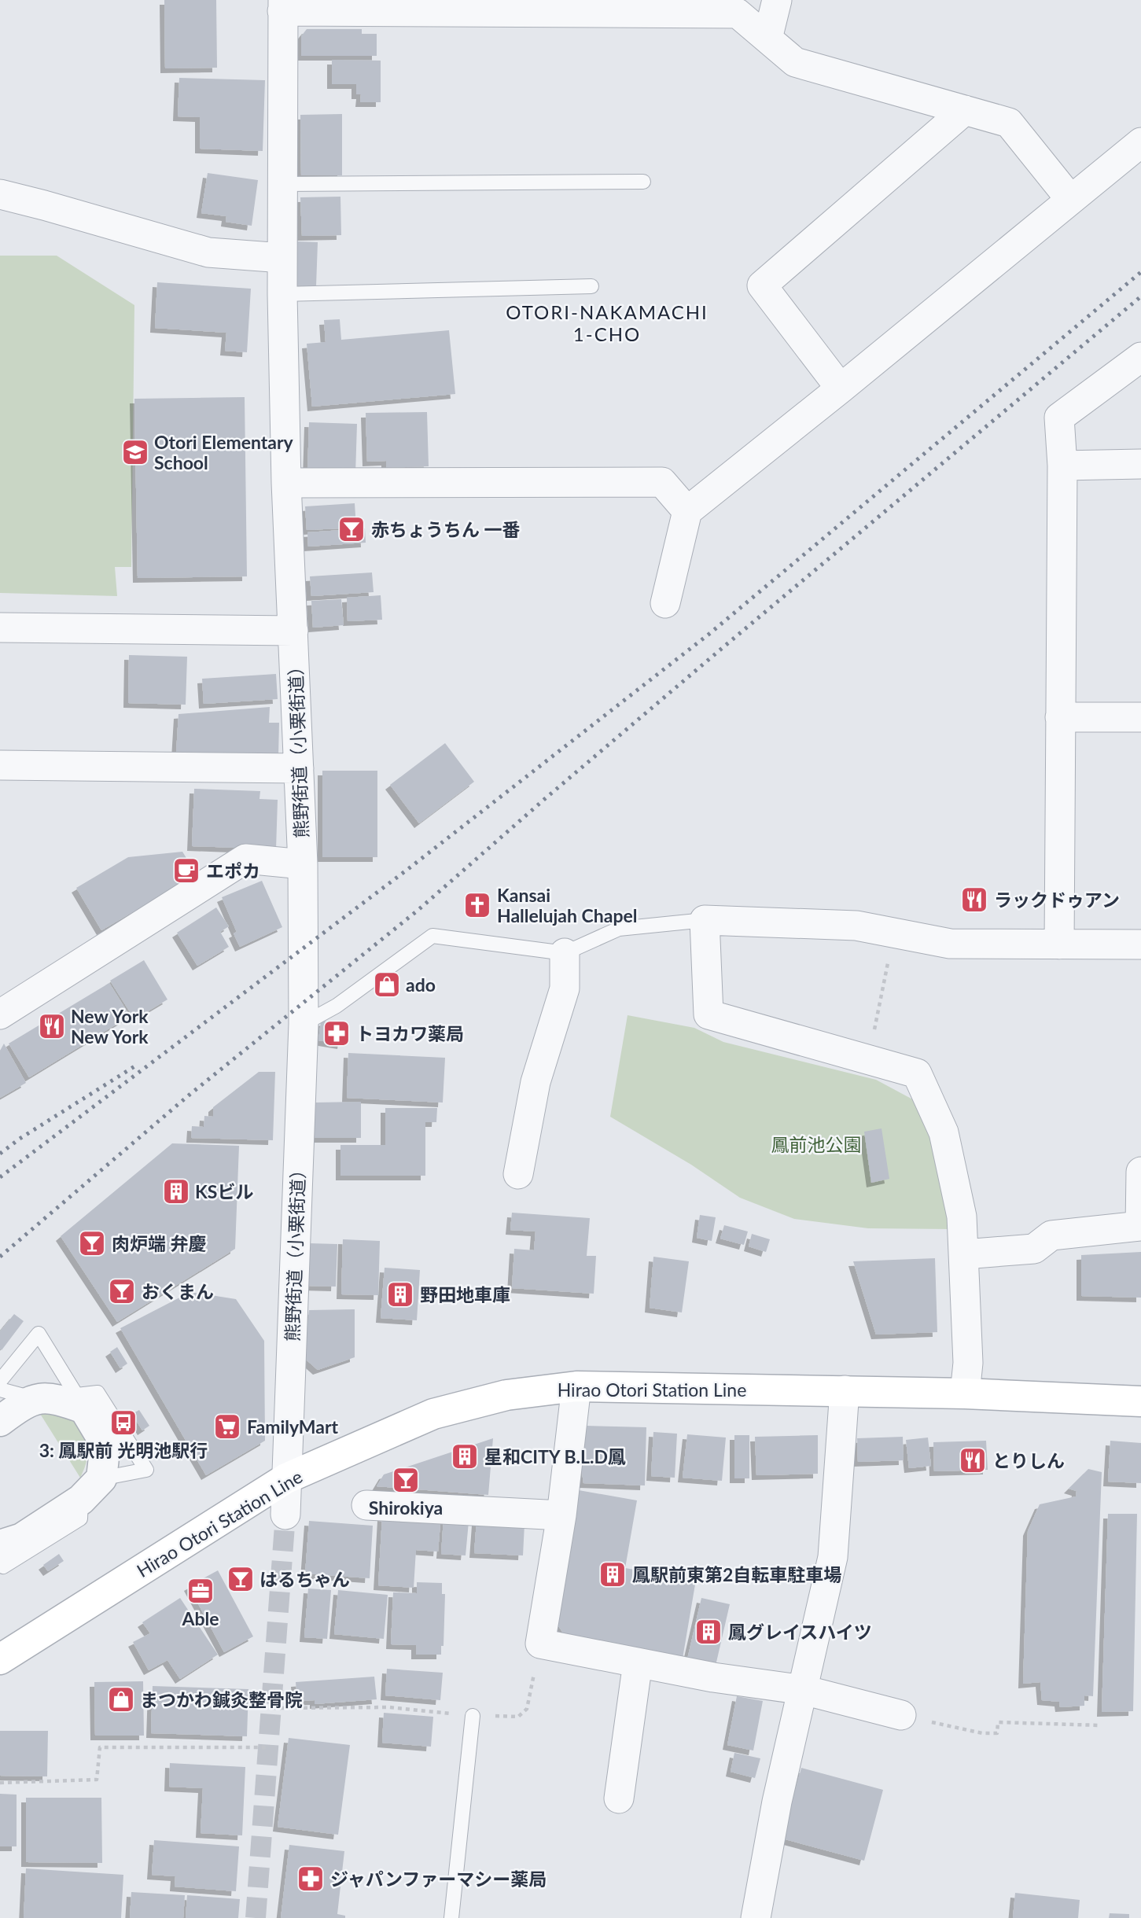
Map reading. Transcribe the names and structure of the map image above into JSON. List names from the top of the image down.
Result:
{
  "streets": {
    "main road": ["Hirao Otori Station Line"],
    "street": ["熊野街道（小栗街道）"]
  },
  "crossings": [
    ["熊野街道（小栗街道）", "Hirao Otori Station Line"]
  ],
  "districts": ["OTORI-NAKAMACHI 1-CHO"],
  "parks": ["鳳前池公園"],
  "places": {
    "school or university": ["Otori Elementary School"],
    "bar": [
      "赤ちょうちん 一番",
      "肉炉端 弁慶",
      "おくまん",
      "Shirokiya",
      "はるちゃん"
    ],
    "cafe": ["エポカ"],
    "restaurant": ["ラックドゥアン", "New York New York", "とりしん"],
    "church": ["Kansai Hallelujah Chapel"],
    "shop": ["ado", "まつかわ鍼灸整骨院"],
    "pharmacy": ["トヨカワ薬局", "ジャパンファーマシー薬局"],
    "building": [
      "KSビル",
      "野田地車庫",
      "星和CITY B.L.D鳳",
      "鳳駅前東第2自転車駐車場",
      "鳳グレイスハイツ"
    ],
    "bus stop": ["3: 鳳駅前 光明池駅行"],
    "supermarket": ["FamilyMart"],
    "office": ["Able"]
  }
}
